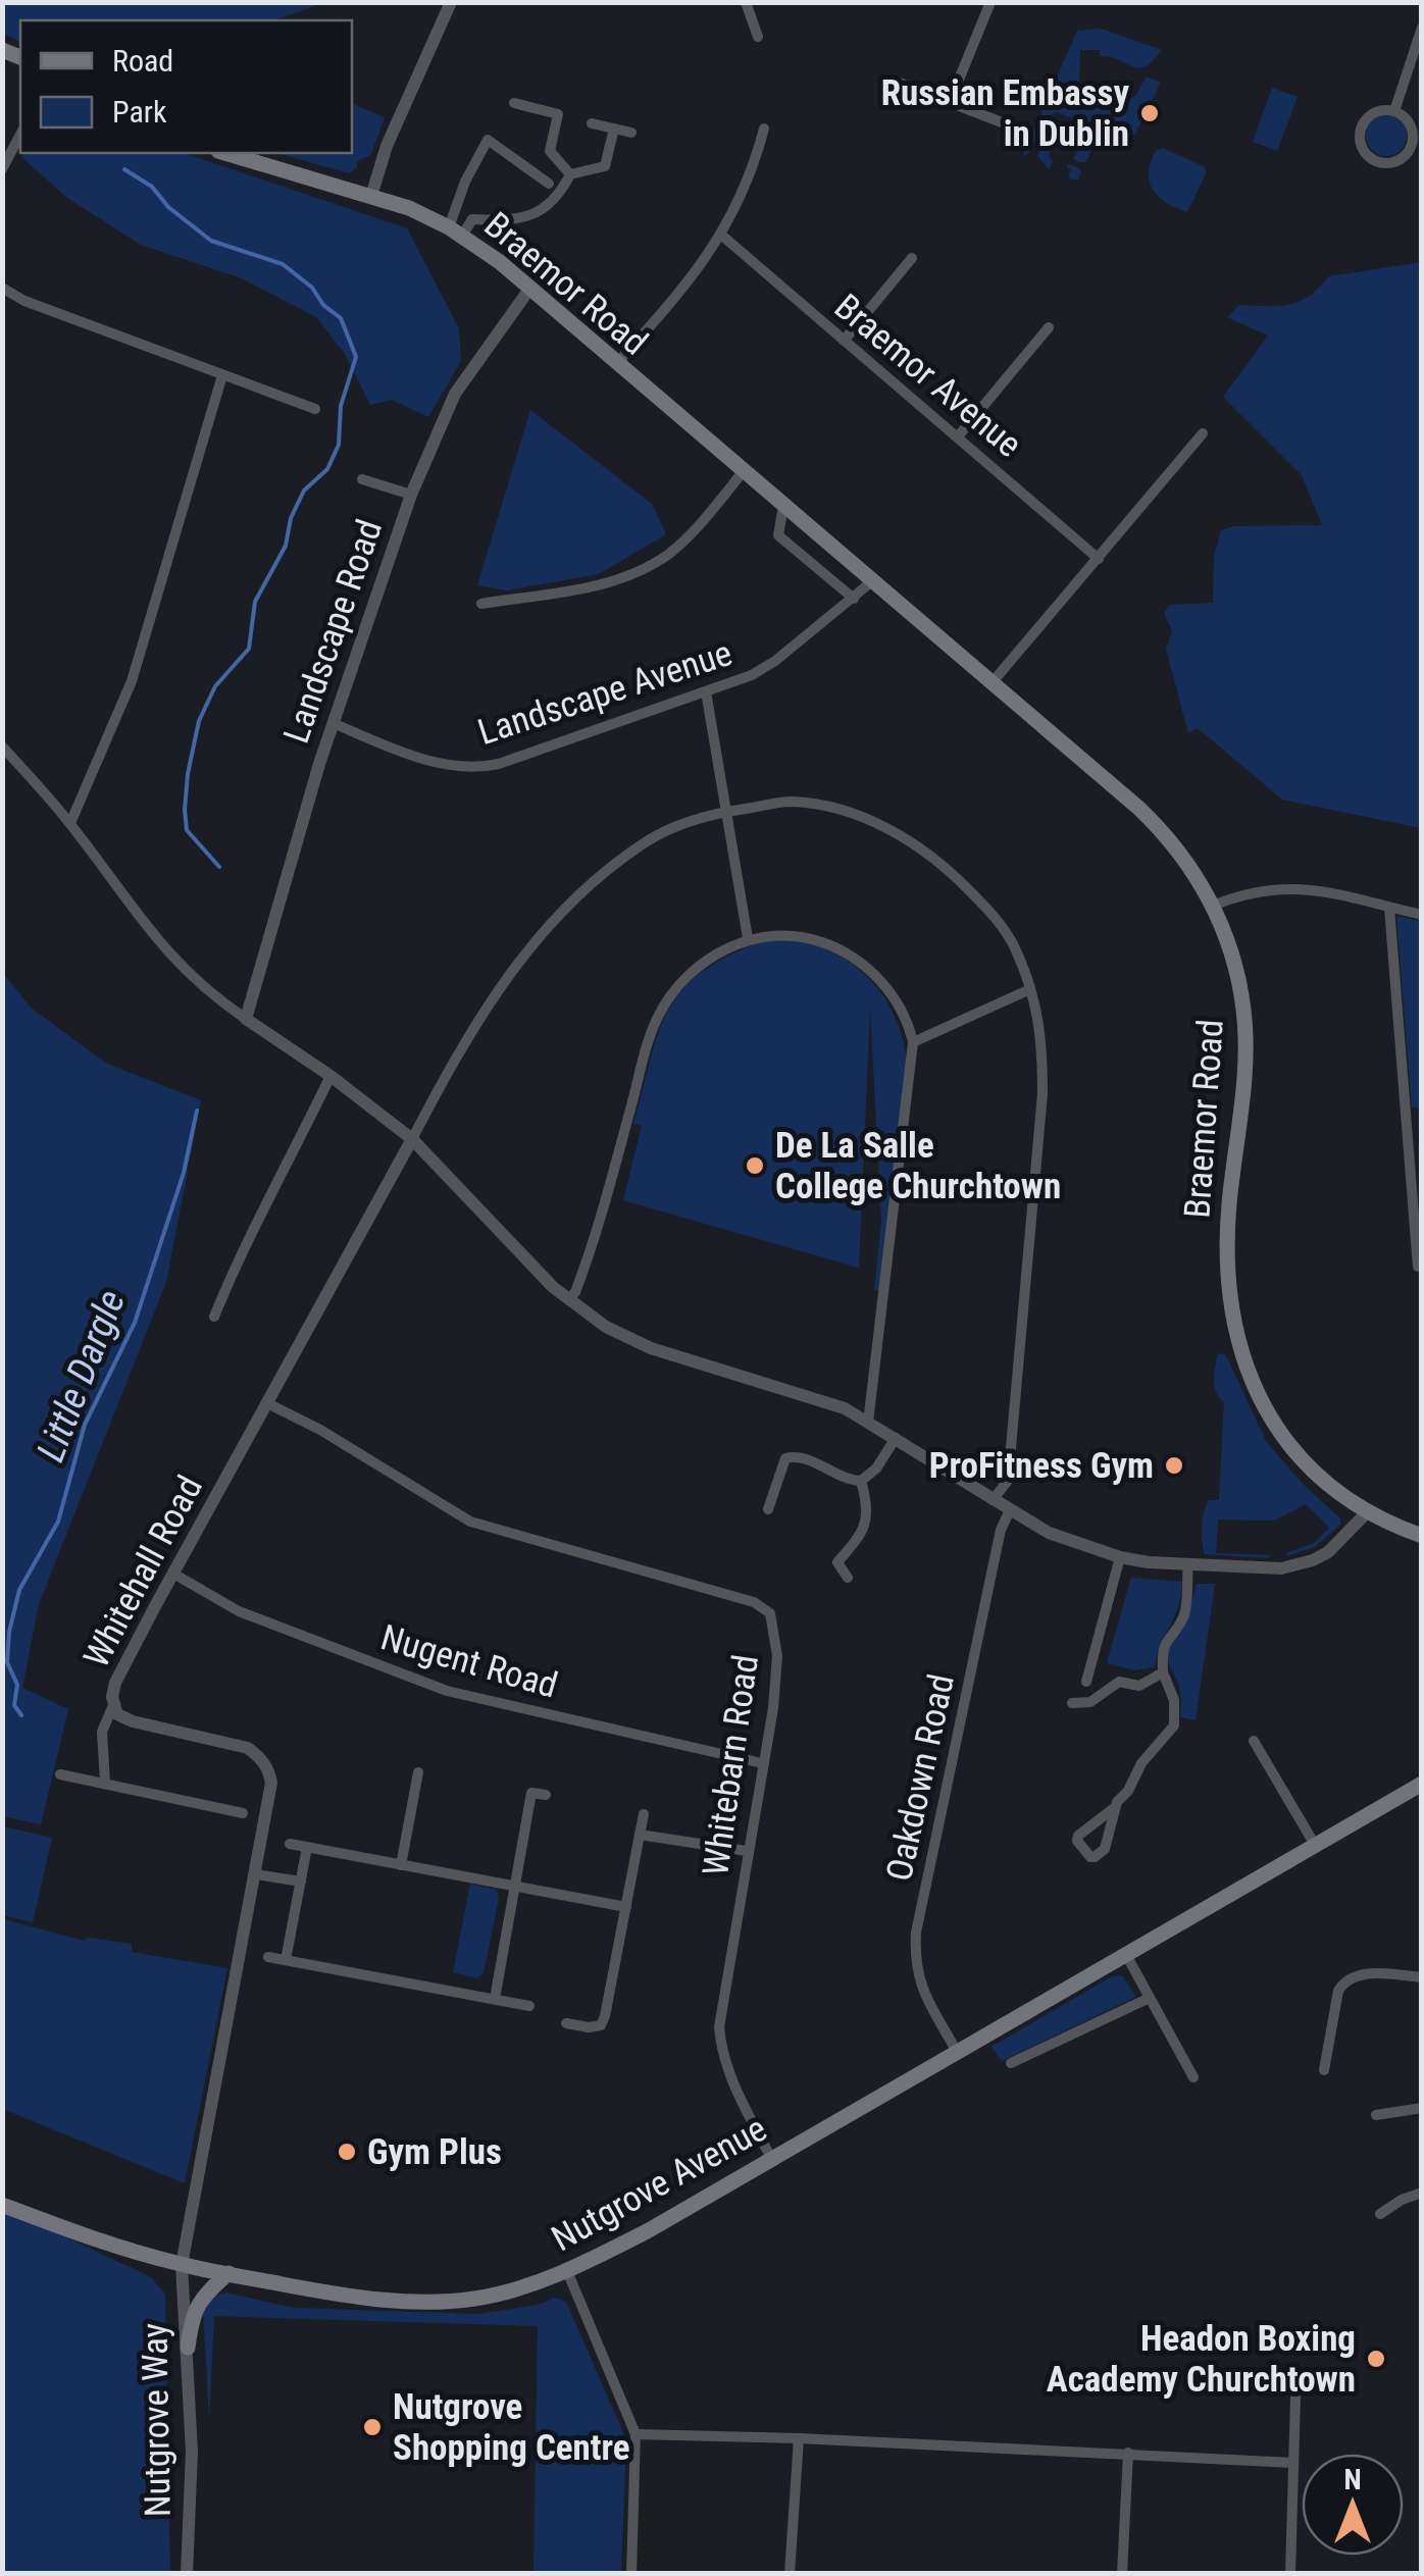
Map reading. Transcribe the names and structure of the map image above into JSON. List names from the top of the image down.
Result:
{
  "streets": {
    "main road": ["Braemor Road", "Nutgrove Avenue"],
    "street": [
      "Braemor Avenue",
      "Landscape Road",
      "Landscape Avenue",
      "Whitehall Road",
      "Nugent Road",
      "Whitebarn Road",
      "Oakdown Road",
      "Nutgrove Way"
    ]
  },
  "crossings": [
    ["Braemor Road", "Landscape Road"],
    ["Braemor Road", "Landscape Avenue"],
    ["Landscape Road", "Landscape Avenue"],
    ["Whitehall Road", "Nugent Road"],
    ["Whitehall Road", "Whitebarn Road"],
    ["Whitehall Road", "Nutgrove Avenue"],
    ["Whitehall Road", "Nutgrove Way"],
    ["Nugent Road", "Whitebarn Road"],
    ["Whitebarn Road", "Nutgrove Avenue"],
    ["Oakdown Road", "Nutgrove Avenue"],
    ["Nutgrove Avenue", "Nutgrove Way"]
  ],
  "water": ["Little Dargle"],
  "places": [
    "Russian Embassy in Dublin",
    "De La Salle College Churchtown",
    "ProFitness Gym",
    "Gym Plus",
    "Headon Boxing Academy Churchtown",
    "Nutgrove Shopping Centre"
  ],
  "legend": ["Road", "Park"],
  "north": "top"
}
